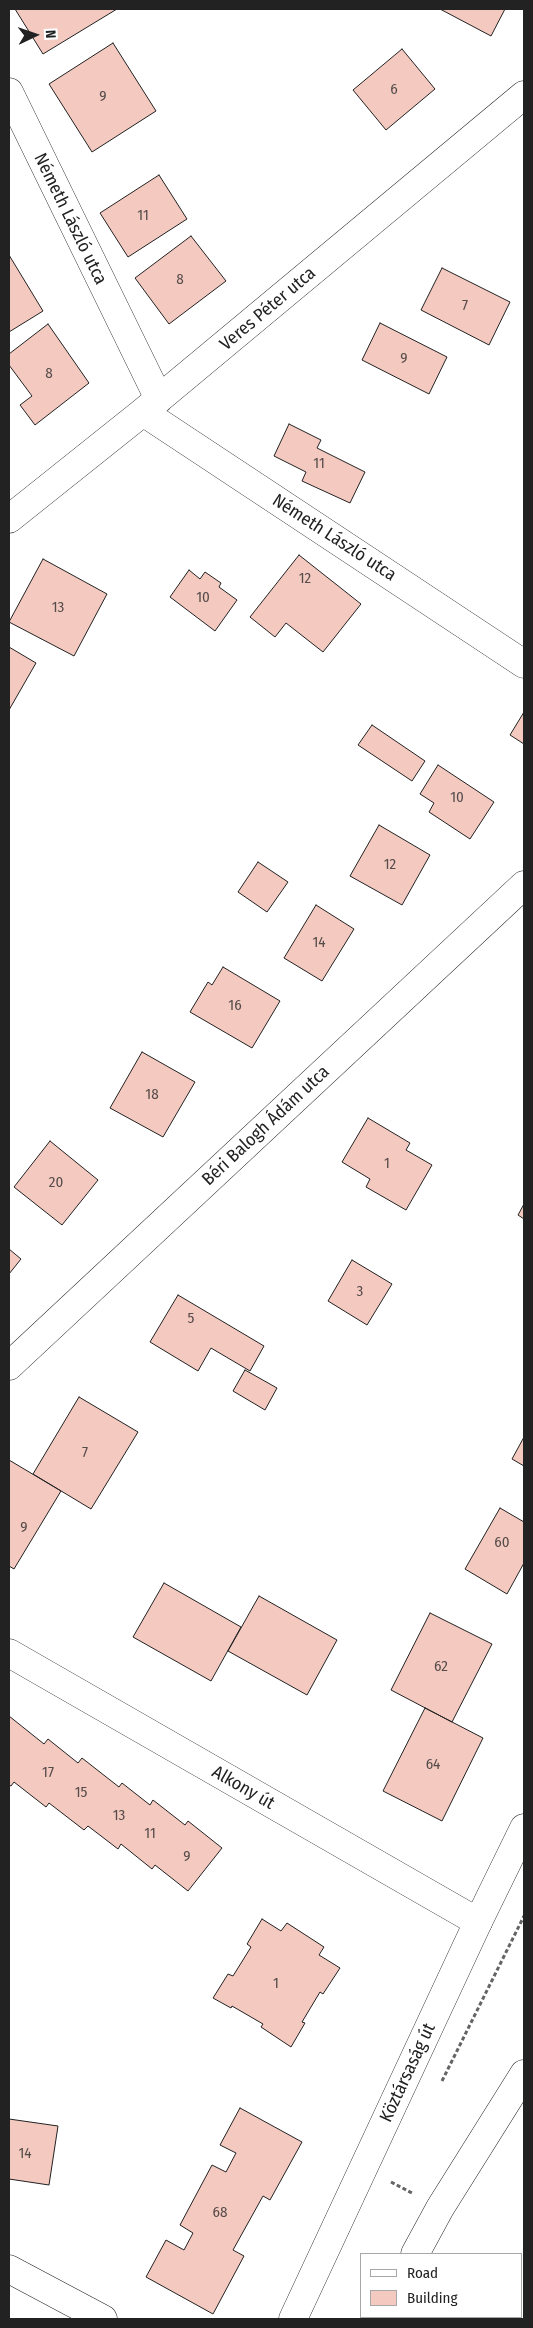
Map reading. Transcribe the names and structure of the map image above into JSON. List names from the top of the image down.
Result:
{
  "streets": {
    "street": [
      "Németh László utca",
      "Veres Péter utca",
      "Béri Balogh Ádám utca",
      "Alkony út",
      "Köztársaság út"
    ]
  },
  "crossings": [
    ["Németh László utca", "Veres Péter utca"],
    ["Alkony út", "Köztársaság út"]
  ],
  "house_numbers": [
    "6",
    "9",
    "11",
    "8",
    "7",
    "9",
    "8",
    "11",
    "12",
    "10",
    "13",
    "10",
    "12",
    "14",
    "16",
    "18",
    "1",
    "20",
    "3",
    "5",
    "7",
    "9",
    "60",
    "62",
    "64",
    "17",
    "15",
    "13",
    "11",
    "9",
    "1",
    "14",
    "68"
  ],
  "legend": ["Road", "Building"],
  "north": "right"
}
